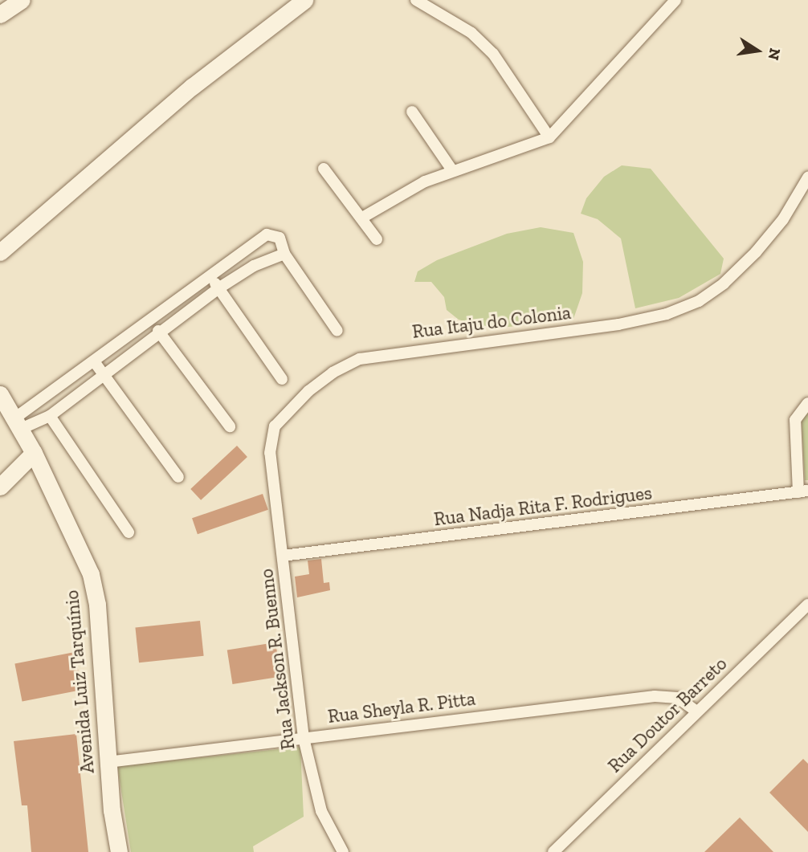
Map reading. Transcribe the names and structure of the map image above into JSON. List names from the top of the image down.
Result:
{
  "streets": {
    "street": [
      "Rua Itaju do Colonia",
      "Rua Nadja Rita F. Rodrigues",
      "Rua Jackson R. Buenno",
      "Avenida Luiz Tarquínio",
      "Rua Sheyla R. Pitta",
      "Rua Doutor Barreto"
    ]
  },
  "crossings": [
    ["Rua Itaju do Colonia", "Rua Nadja Rita F. Rodrigues"],
    ["Rua Itaju do Colonia", "Rua Jackson R. Buenno"],
    ["Rua Nadja Rita F. Rodrigues", "Rua Jackson R. Buenno"],
    ["Rua Jackson R. Buenno", "Rua Sheyla R. Pitta"],
    ["Avenida Luiz Tarquínio", "Rua Sheyla R. Pitta"],
    ["Rua Sheyla R. Pitta", "Rua Doutor Barreto"]
  ],
  "north": "right"
}
